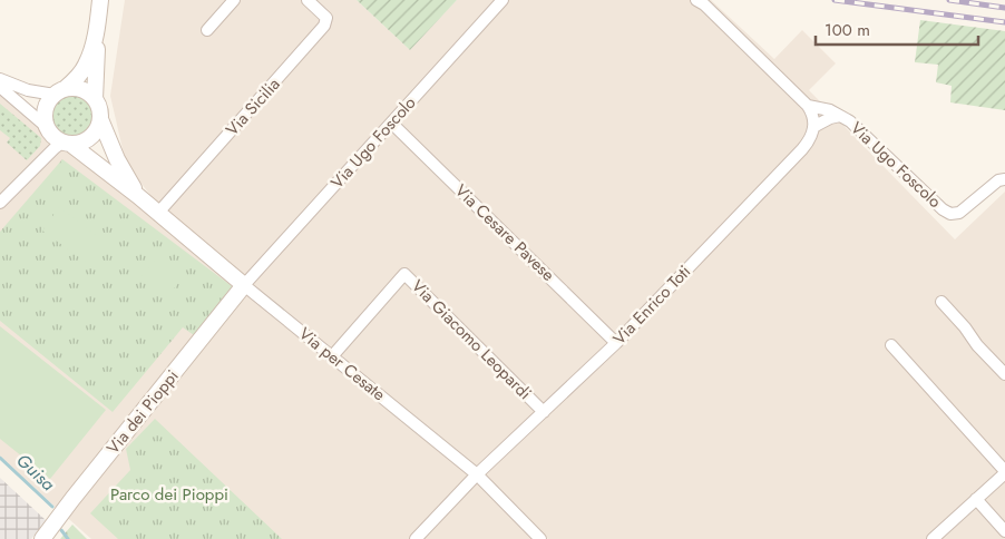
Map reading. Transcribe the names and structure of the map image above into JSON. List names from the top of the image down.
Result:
{
  "streets": {
    "street": [
      "Via Sicilia",
      "Via Ugo Foscolo",
      "Via Cesare Pavese",
      "Via Enrico Toti",
      "Via Giacomo Leopardi",
      "Via per Cesate",
      "Via dei Pioppi"
    ]
  },
  "crossings": [
    ["Via Sicilia", "Via per Cesate"],
    ["Via Ugo Foscolo", "Via Cesare Pavese"],
    ["Via Ugo Foscolo", "Via Enrico Toti"],
    ["Via Ugo Foscolo", "Via per Cesate"],
    ["Via Ugo Foscolo", "Via dei Pioppi"],
    ["Via Cesare Pavese", "Via Enrico Toti"],
    ["Via Enrico Toti", "Via Giacomo Leopardi"],
    ["Via Enrico Toti", "Via per Cesate"],
    ["Via Giacomo Leopardi", "Via per Cesate"],
    ["Via per Cesate", "Via dei Pioppi"]
  ],
  "water": ["Guisa"],
  "parks": ["Parco dei Pioppi"],
  "scale_bar": "100 m"
}
